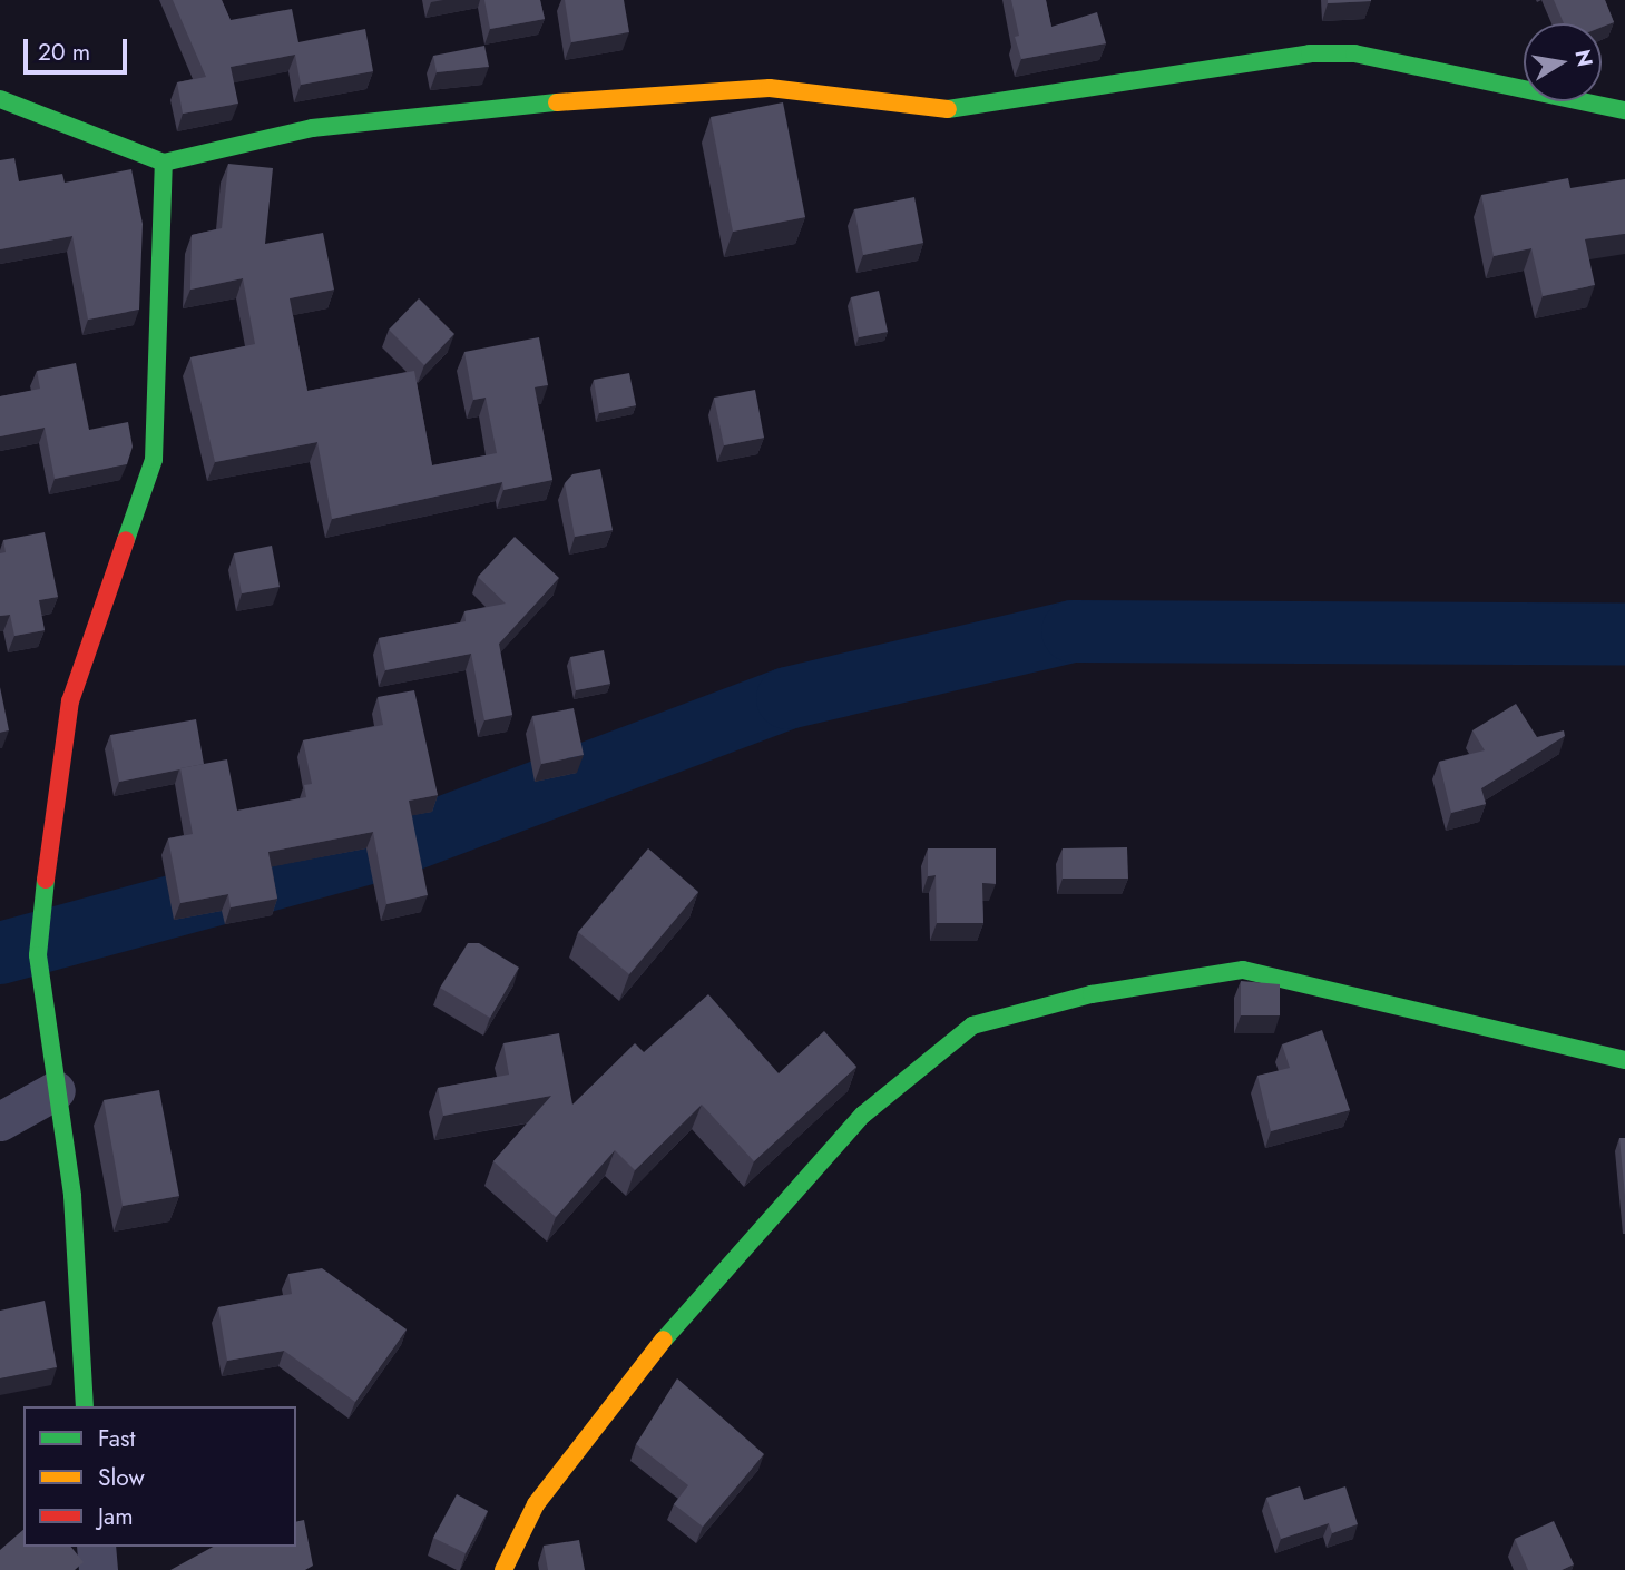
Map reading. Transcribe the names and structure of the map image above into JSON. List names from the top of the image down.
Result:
{
  "legend": ["Fast", "Slow", "Jam"],
  "scale_bar": "20 m",
  "north": "right"
}
